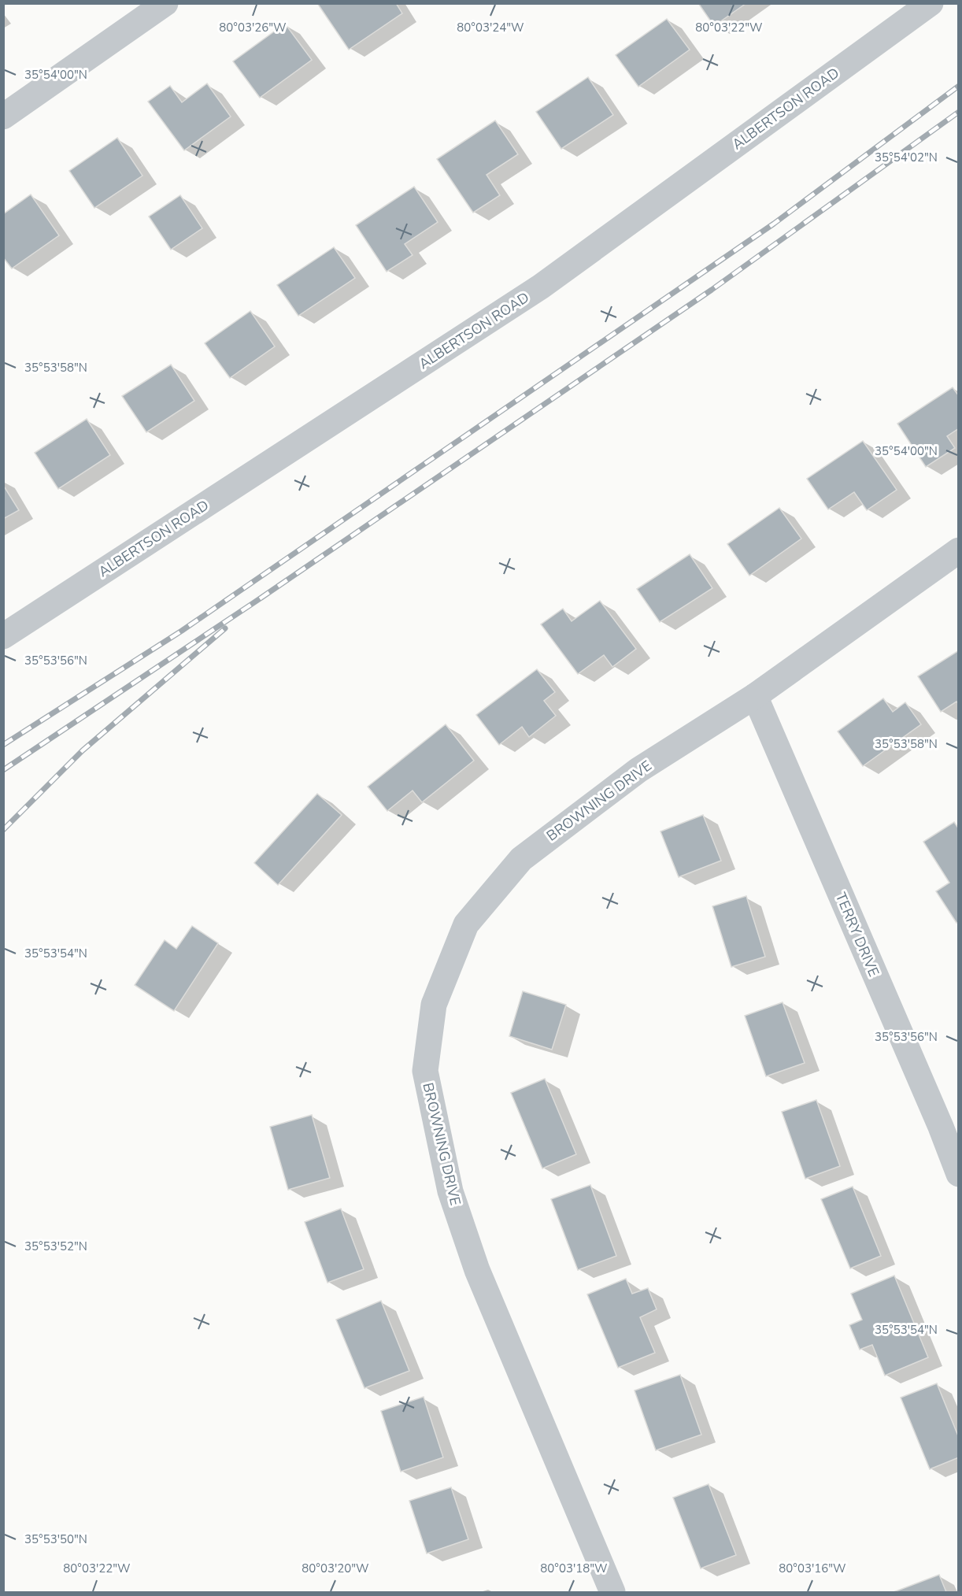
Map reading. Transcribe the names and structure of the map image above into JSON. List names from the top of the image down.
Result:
{
  "streets": {
    "street": ["ALBERTSON ROAD", "BROWNING DRIVE", "TERRY DRIVE"]
  },
  "crossings": [
    ["BROWNING DRIVE", "TERRY DRIVE"]
  ],
  "coordinates": [
    "80°03'24\"W",
    "80°03'26\"W",
    "80°03'22\"W",
    "35°54'00\"N",
    "35°54'02\"N",
    "35°53'58\"N",
    "35°53'56\"N",
    "35°53'54\"N",
    "35°53'52\"N",
    "35°53'50\"N",
    "80°03'20\"W",
    "80°03'18\"W",
    "80°03'16\"W"
  ]
}
